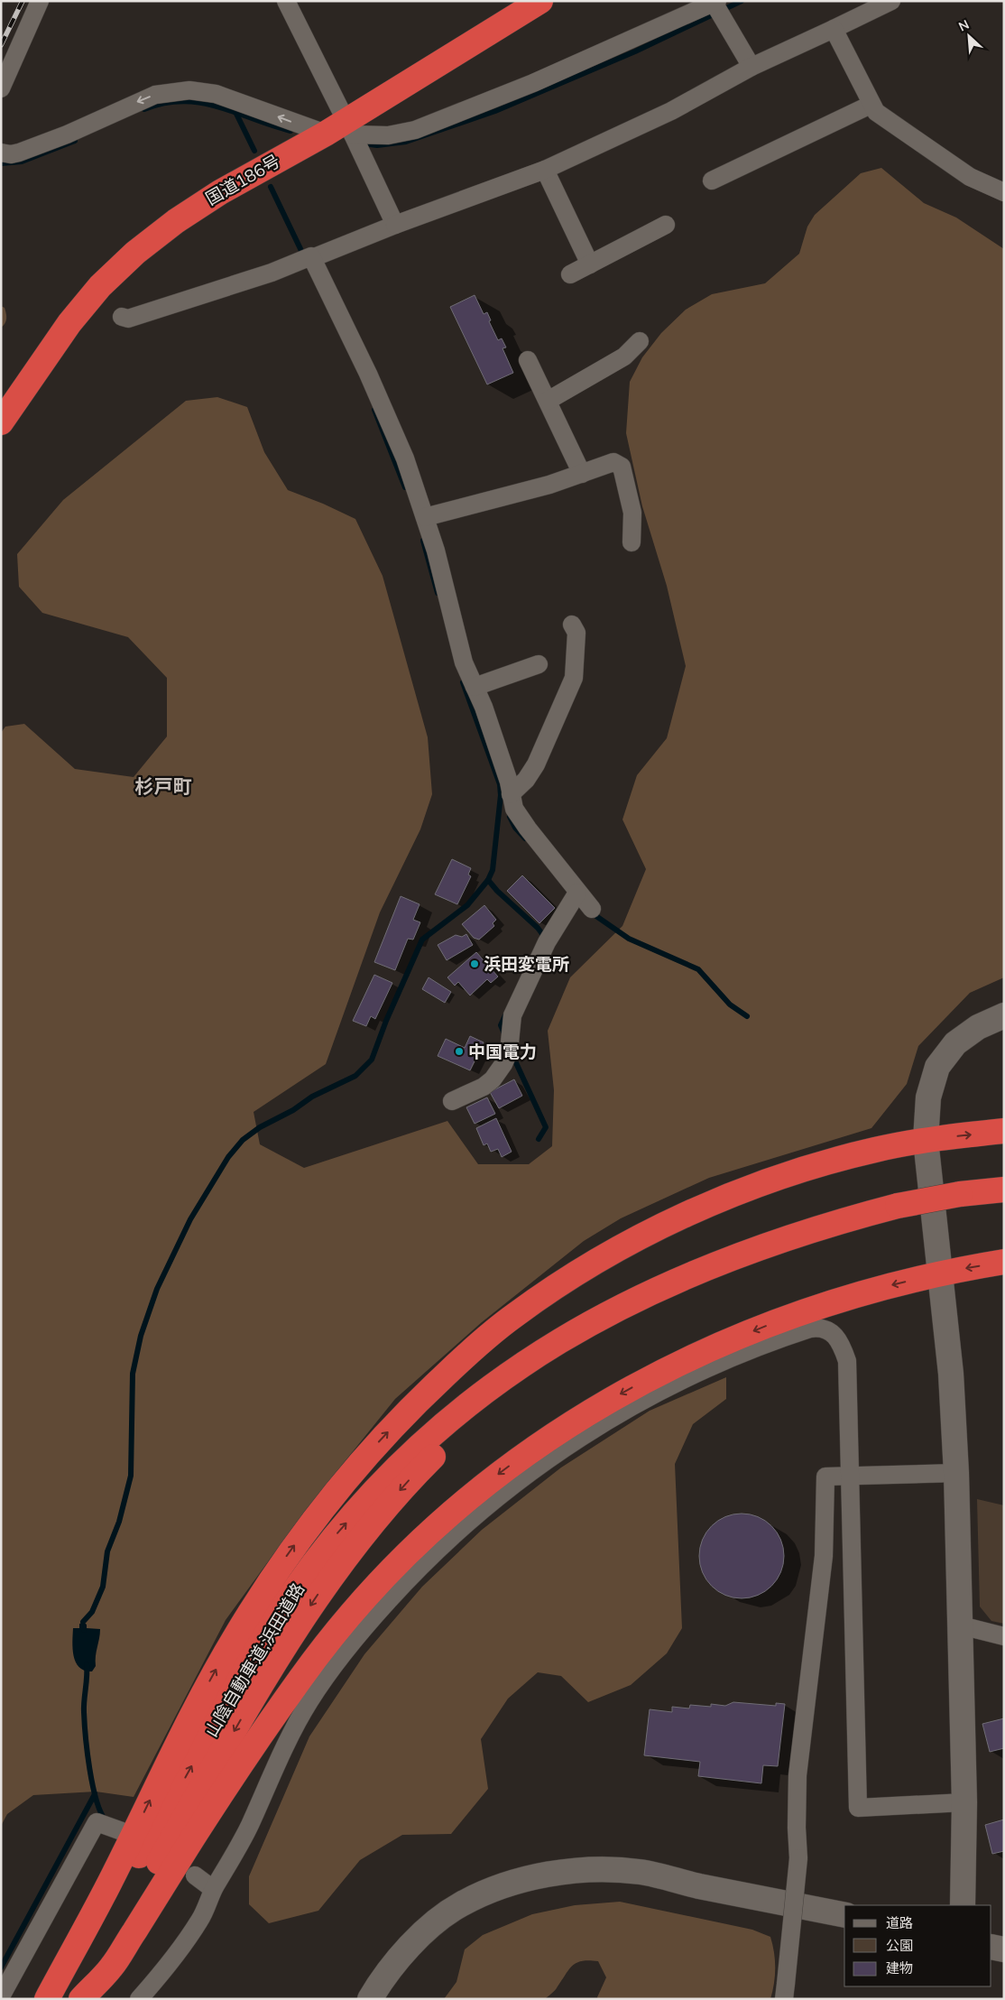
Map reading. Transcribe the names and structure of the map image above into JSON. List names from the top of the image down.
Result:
{
  "streets": {
    "highway": ["国道186号", "山陰自動車道;浜田道路"]
  },
  "districts": ["杉戸町"],
  "places": ["浜田変電所", "中国電力"],
  "legend": ["道路", "公園", "建物"],
  "north": "top left"
}
